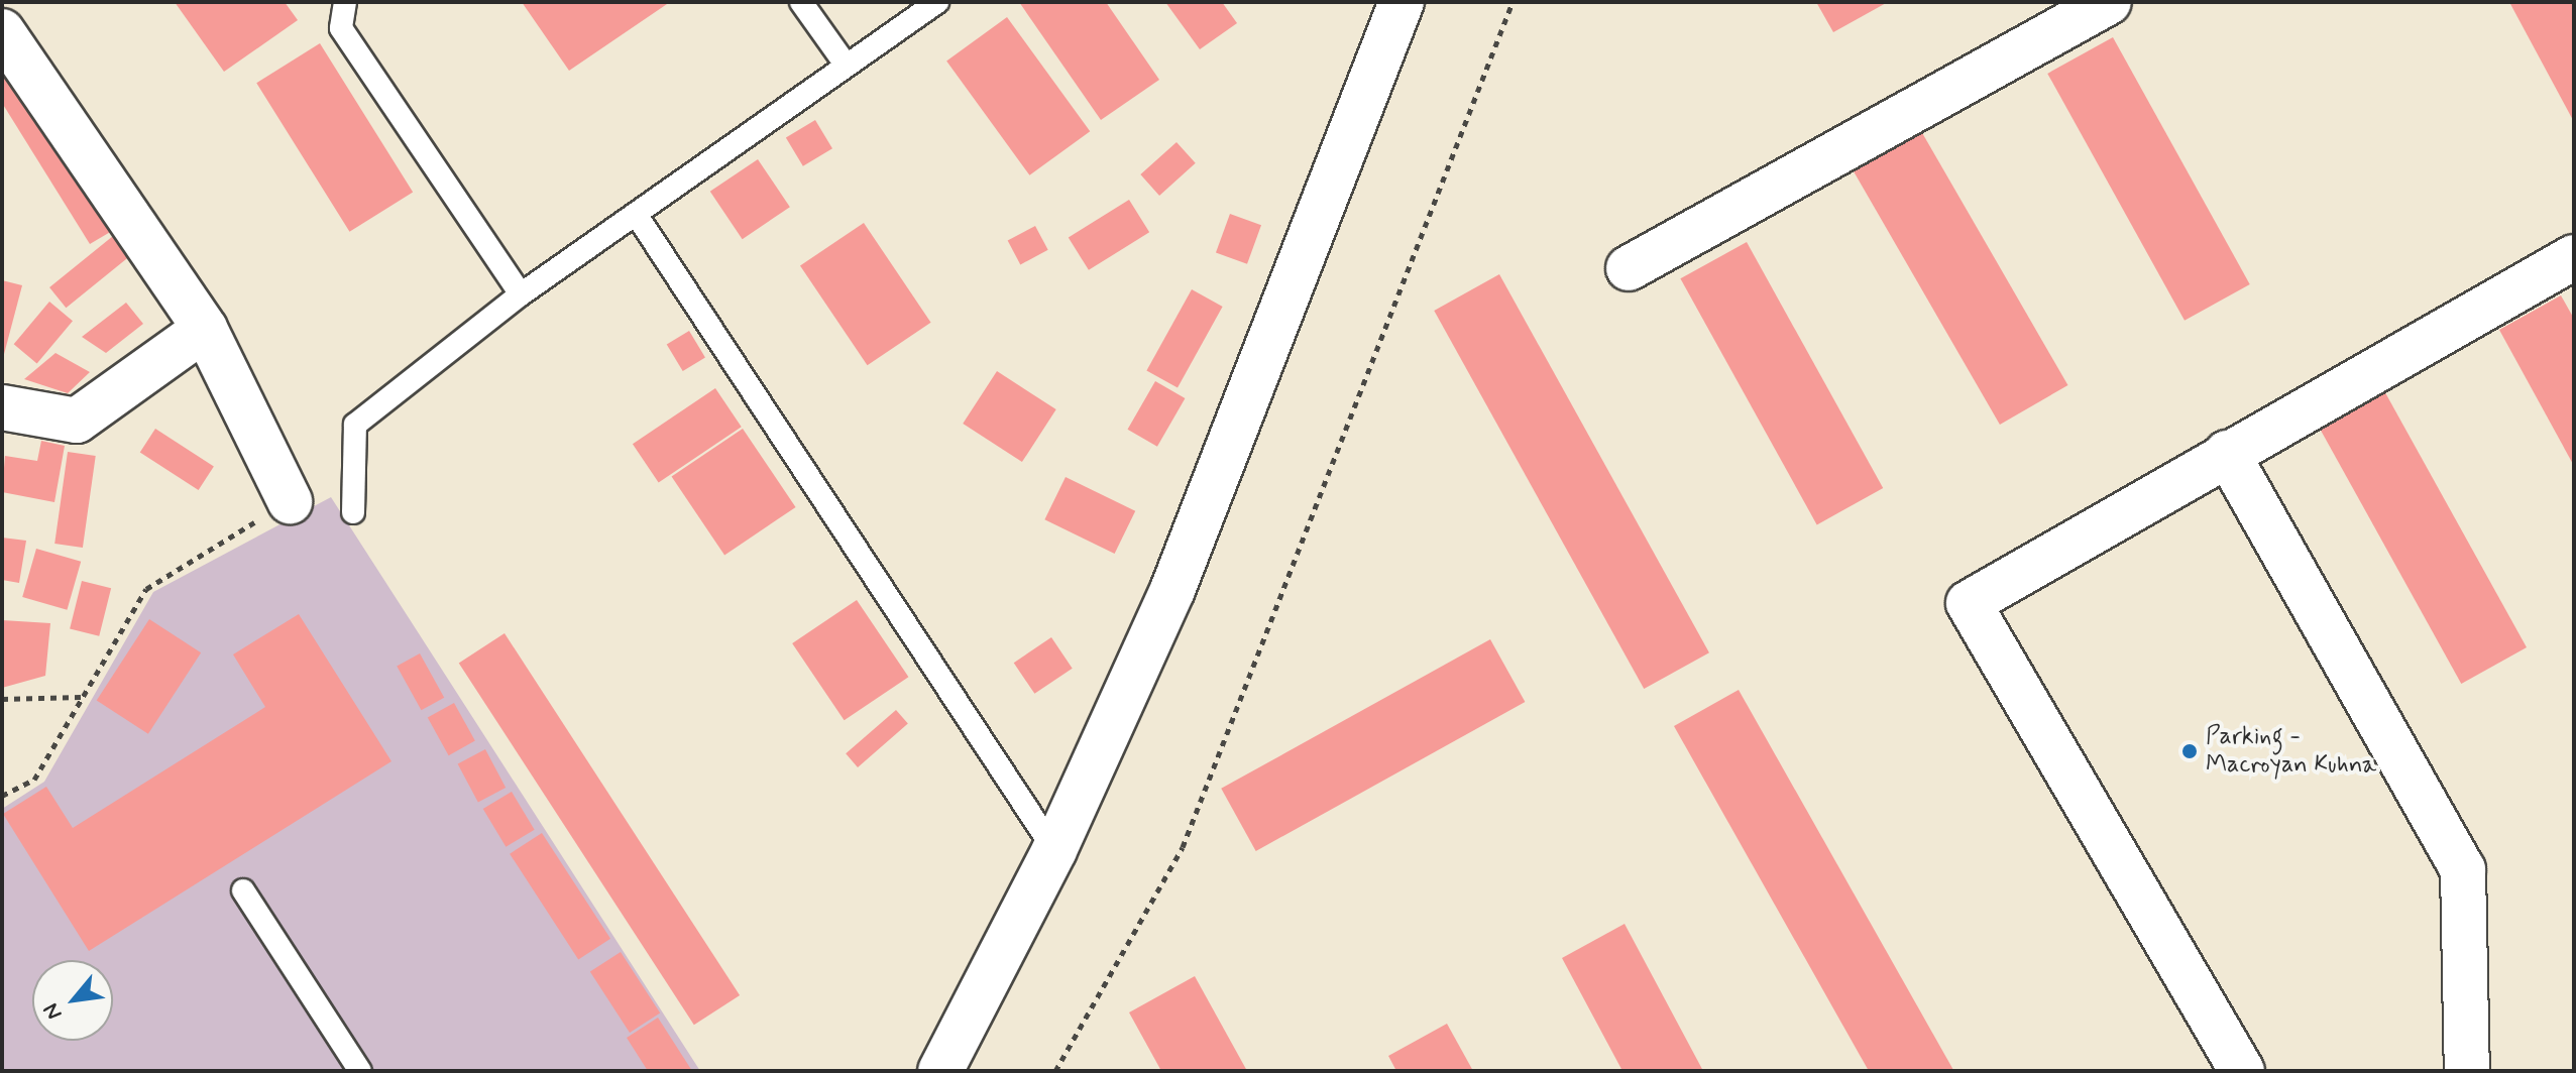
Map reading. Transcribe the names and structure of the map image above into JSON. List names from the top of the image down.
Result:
{
  "places": ["Parking - Macroyan Kuhna"],
  "north": "bottom left"
}
